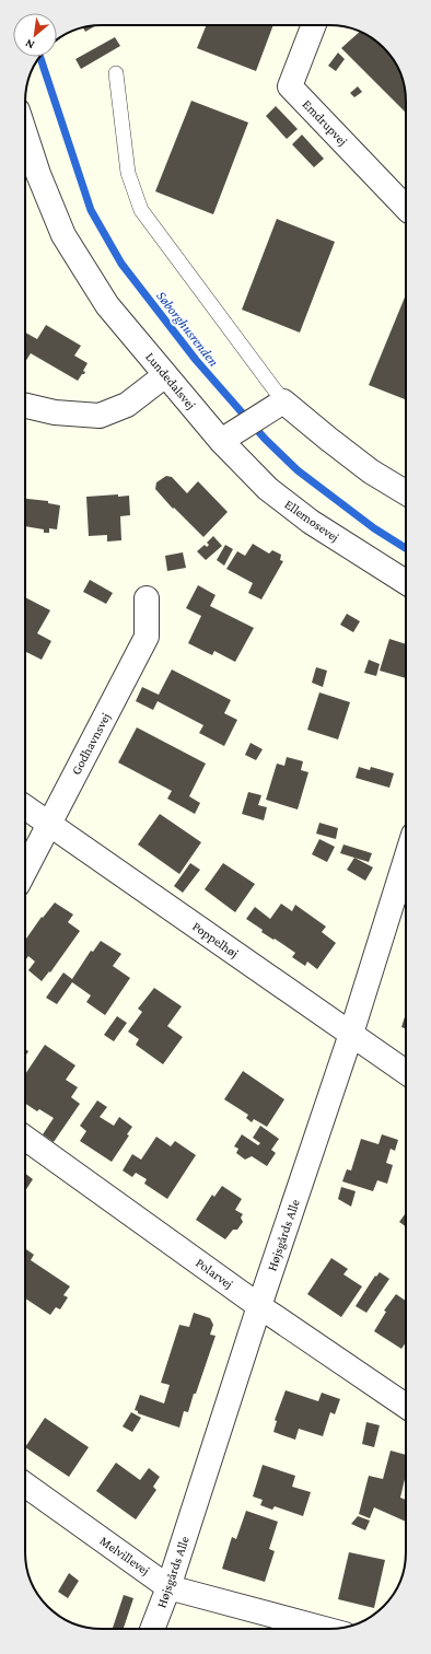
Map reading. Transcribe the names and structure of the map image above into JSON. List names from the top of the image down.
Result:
{
  "streets": {
    "street": [
      "Emdrupvej",
      "Lundedalsvej",
      "Ellemosevej",
      "Godhavnsvej",
      "Poppelhøj",
      "Højsgårds Alle",
      "Polarvej",
      "Melvillevej"
    ]
  },
  "crossings": [
    ["Lundedalsvej", "Ellemosevej"],
    ["Godhavnsvej", "Poppelhøj"],
    ["Poppelhøj", "Højsgårds Alle"],
    ["Højsgårds Alle", "Polarvej"],
    ["Højsgårds Alle", "Melvillevej"]
  ],
  "water": ["Søborghusrenden"],
  "north": "bottom left"
}
